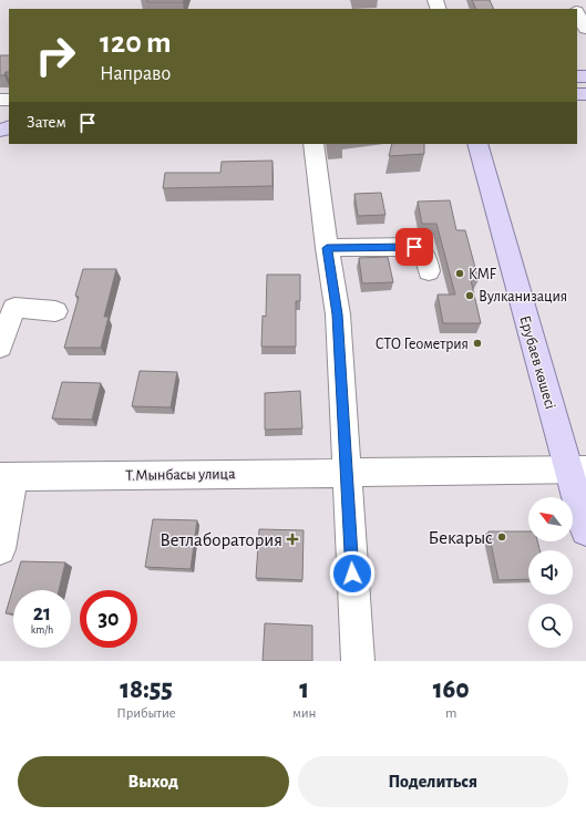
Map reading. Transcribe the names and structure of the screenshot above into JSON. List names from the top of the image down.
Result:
{
  "streets": {
    "main road": ["Ерубаев көшесі"],
    "street": ["Т.Мынбасы улица"]
  },
  "crossings": [
    ["Ерубаев көшесі", "Т.Мынбасы улица"]
  ],
  "places": {
    "other": [
      "KMF",
      "Вулканизация",
      "СТО Геометрия",
      "Бекарыс"
    ],
    "health": ["Ветлаборатория"]
  },
  "north": "top left",
  "page": {
    "turn": ["120 m", "Направо"],
    "then": "Затем",
    "speed": "21 km/h",
    "limit": "30",
    "eta": [
      "18:55",
      "Прибытие",
      "1",
      "мин",
      "160",
      "m"
    ],
    "buttons": ["Выход", "Поделиться"]
  }
}
